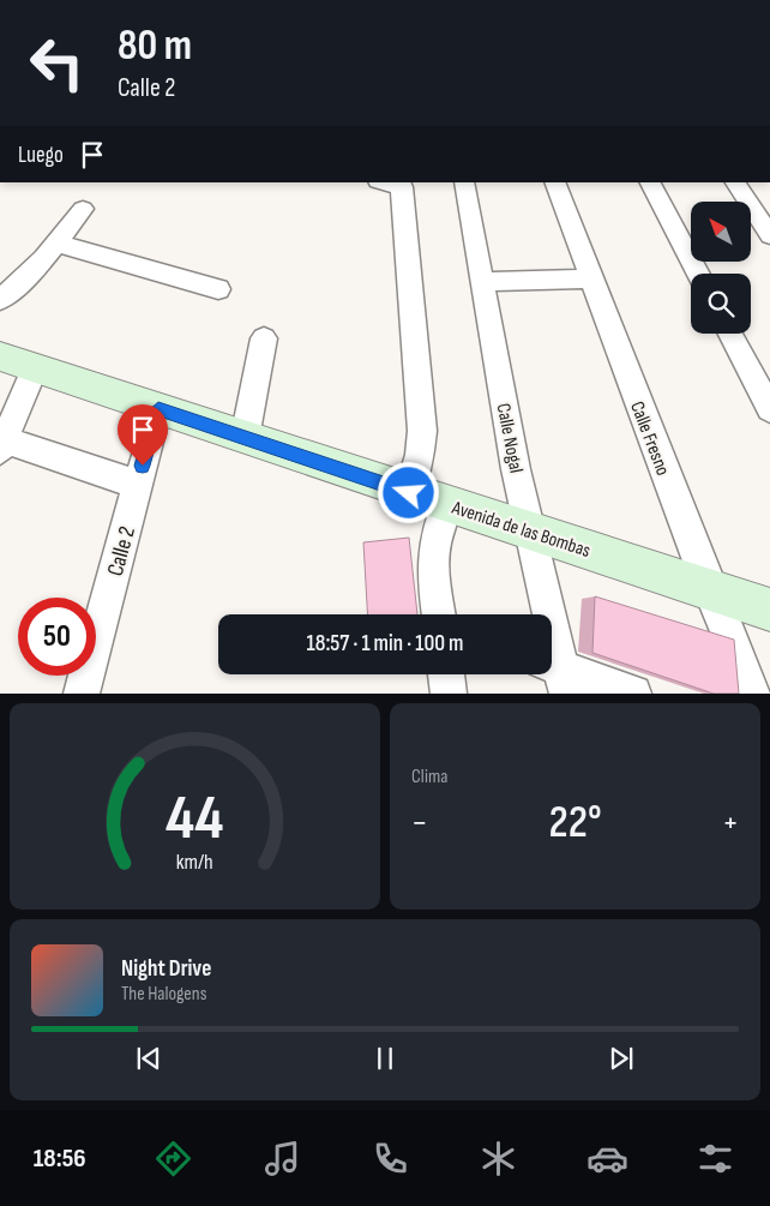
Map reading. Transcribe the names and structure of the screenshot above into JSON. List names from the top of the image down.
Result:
{
  "streets": {
    "main road": ["Avenida de las Bombas"],
    "street": ["Calle Nogal", "Calle Fresno", "Calle 2"]
  },
  "crossings": [
    ["Calle Nogal", "Avenida de las Bombas"],
    ["Calle Fresno", "Avenida de las Bombas"],
    ["Avenida de las Bombas", "Calle 2"]
  ],
  "north": "top left",
  "page": {
    "turn": ["80 m", "Calle 2"],
    "then": "Luego",
    "limit": "50",
    "trip": "18:57 · 1 min · 100 m",
    "tile": "Clima",
    "heat": ["−", "22°", "+"],
    "song": ["Night Drive", "The Halogens"],
    "tabs": "18:56",
    "gauge": ["44", "km/h"]
  }
}
